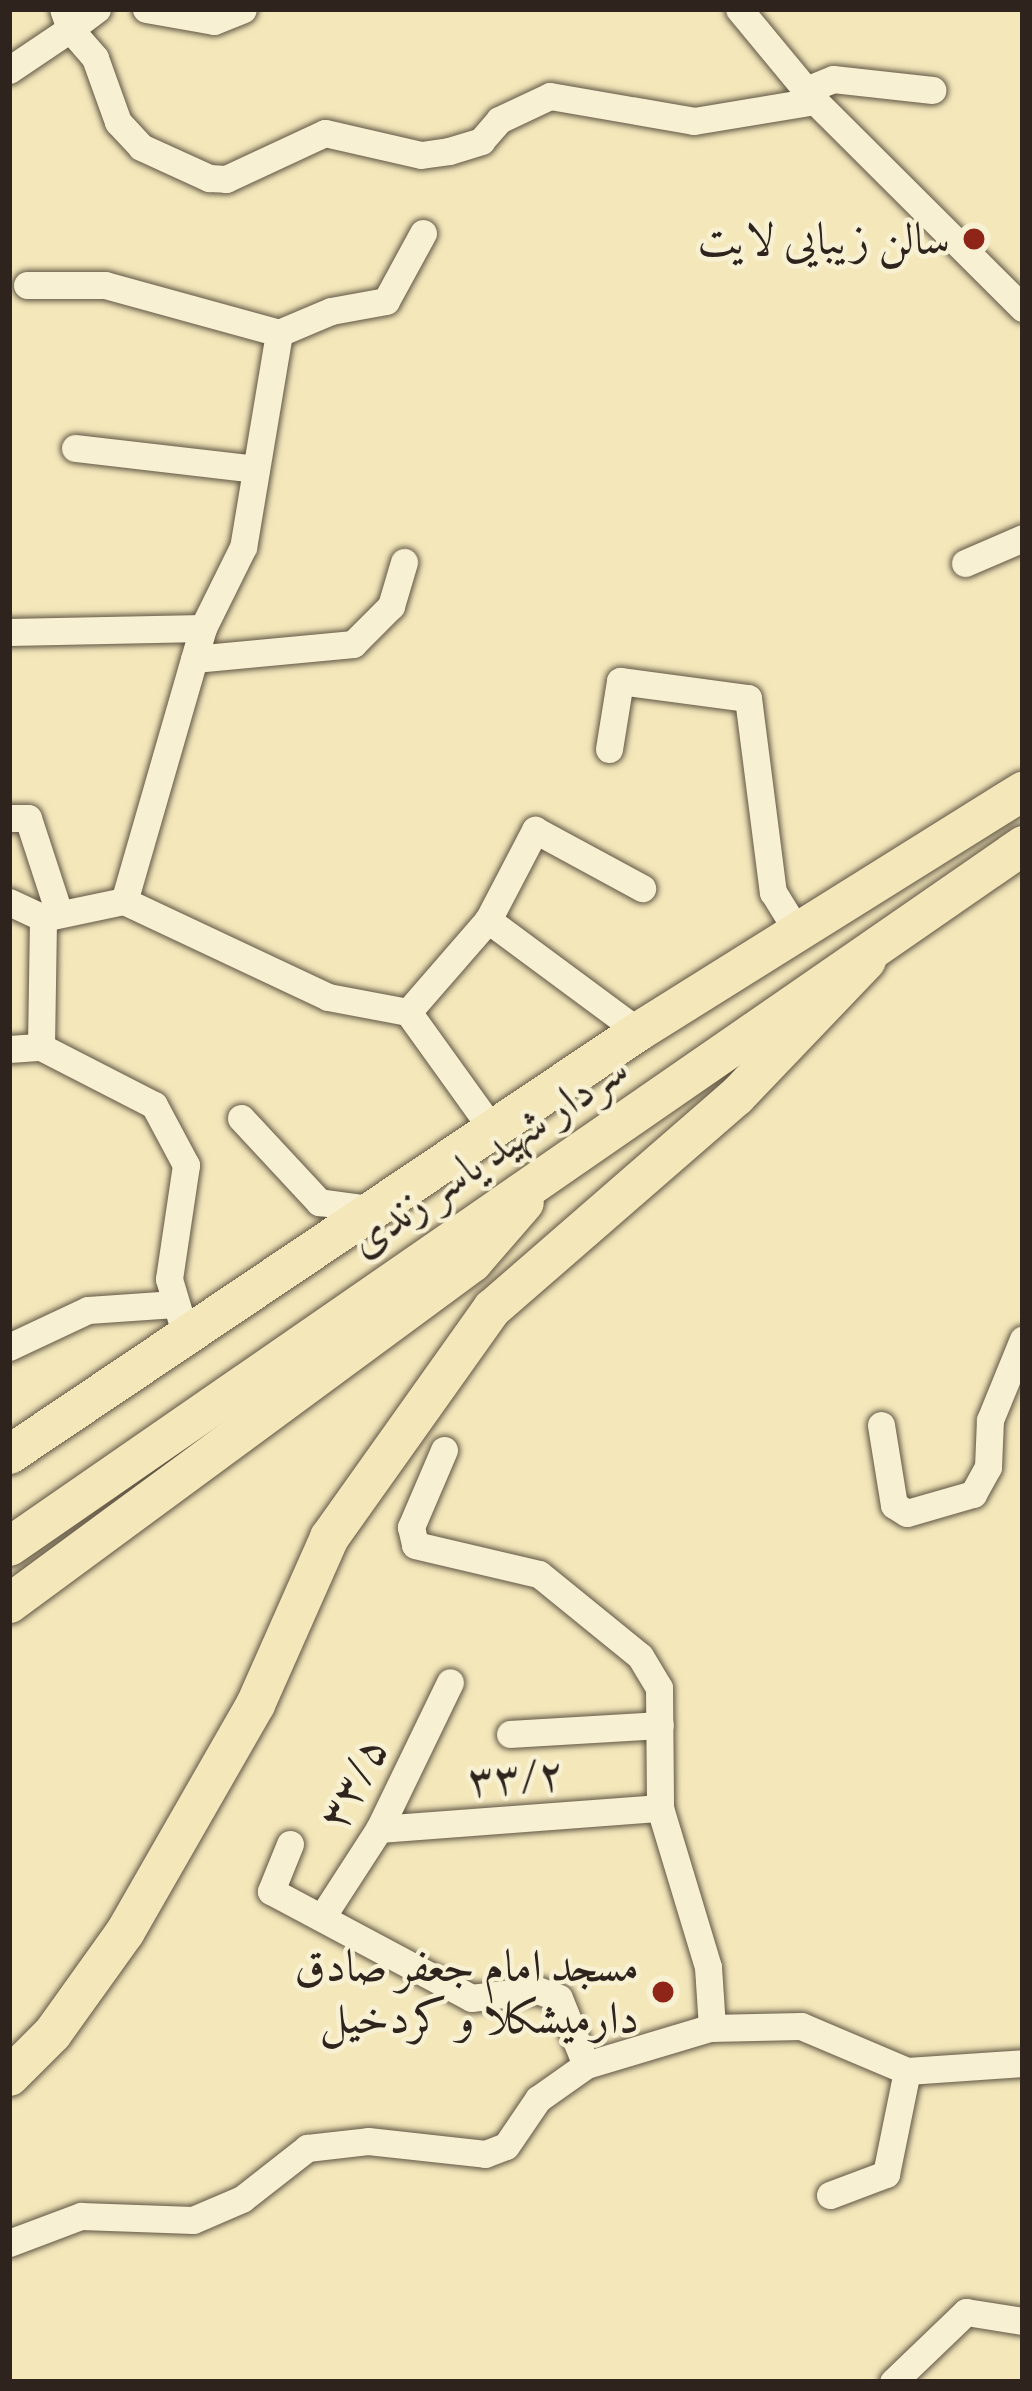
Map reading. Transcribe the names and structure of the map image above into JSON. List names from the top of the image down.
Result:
{
  "streets": {
    "highway": ["سردار شهید یاسر زندی"],
    "street": ["۳۳/۲", "۳۳/۵"]
  },
  "crossings": [
    ["۳۳/۲", "۳۳/۵"]
  ],
  "places": ["سالن زیبایی لایت", "مسجد امام جعفر صادق دارمیشکلا و کردخیل"]
}
